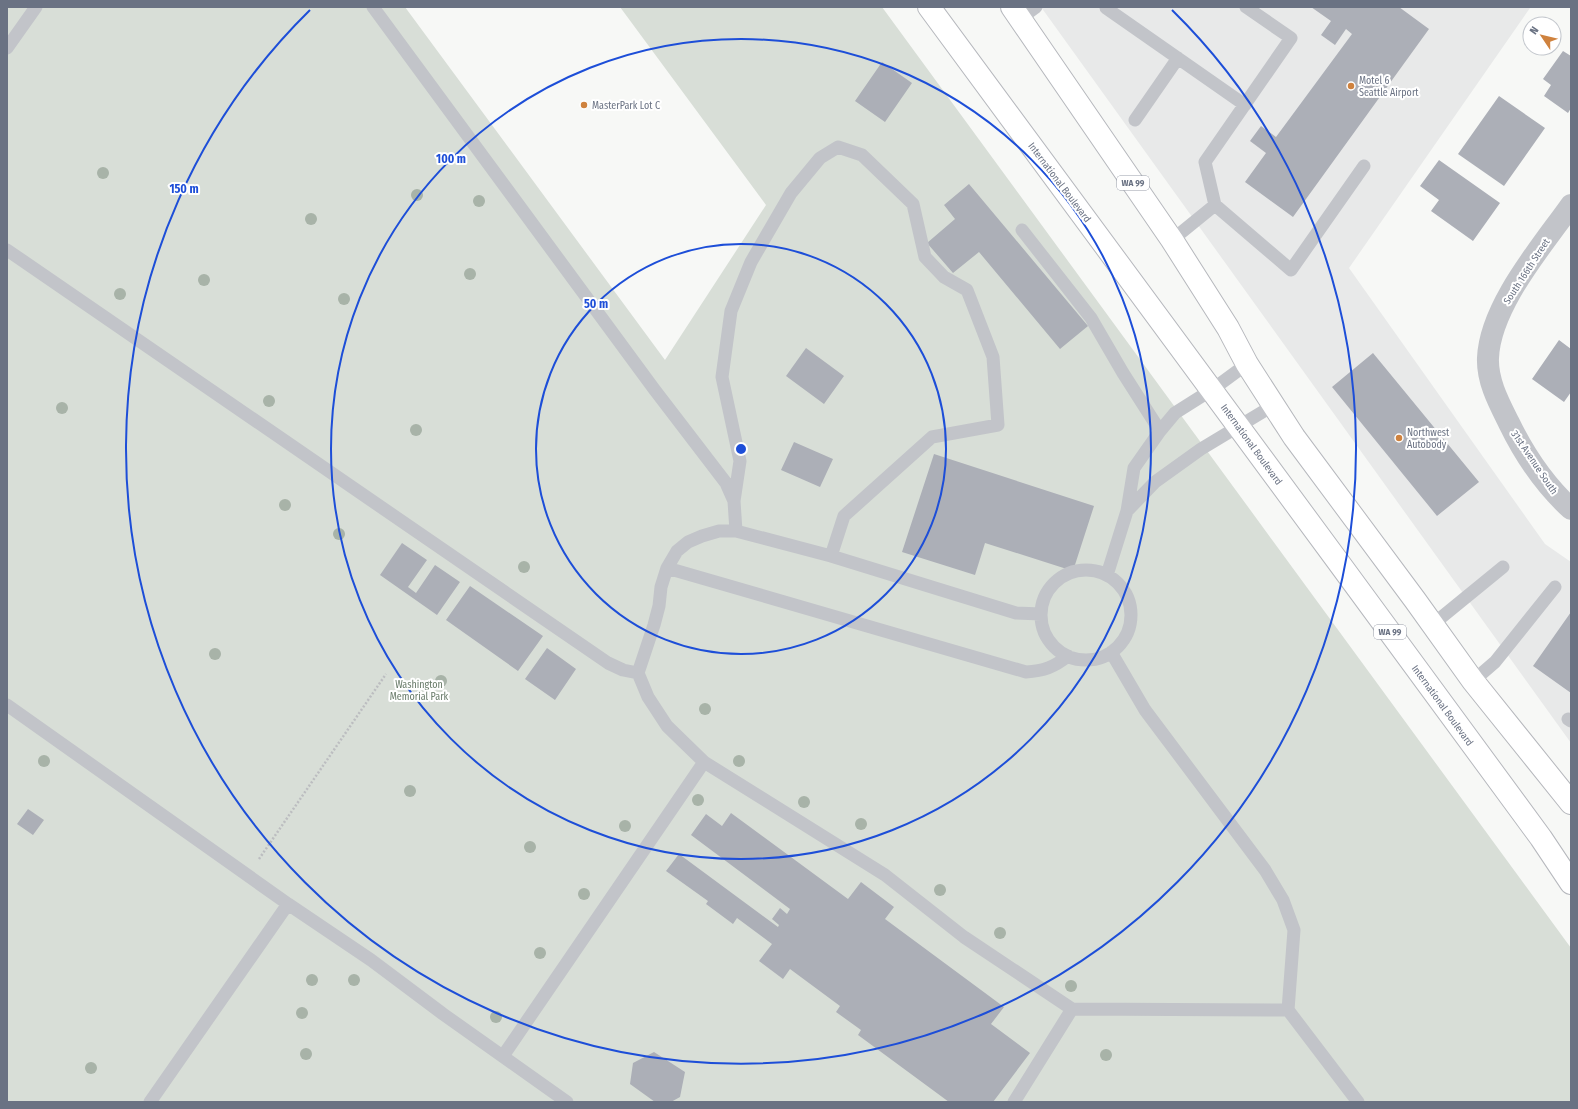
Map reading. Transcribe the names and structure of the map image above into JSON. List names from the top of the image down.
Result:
{
  "streets": {
    "main road": ["International Boulevard", "WA 99"],
    "street": ["South 166th Street", "31st Avenue South"]
  },
  "crossings": [
    ["South 166th Street", "31st Avenue South"]
  ],
  "parks": ["Washington Memorial Park"],
  "places": ["Motel 6 Seattle Airport", "MasterPark Lot C", "Northwest Autobody"],
  "north": "top left",
  "rings": ["100 m", "150 m", "50 m"]
}
